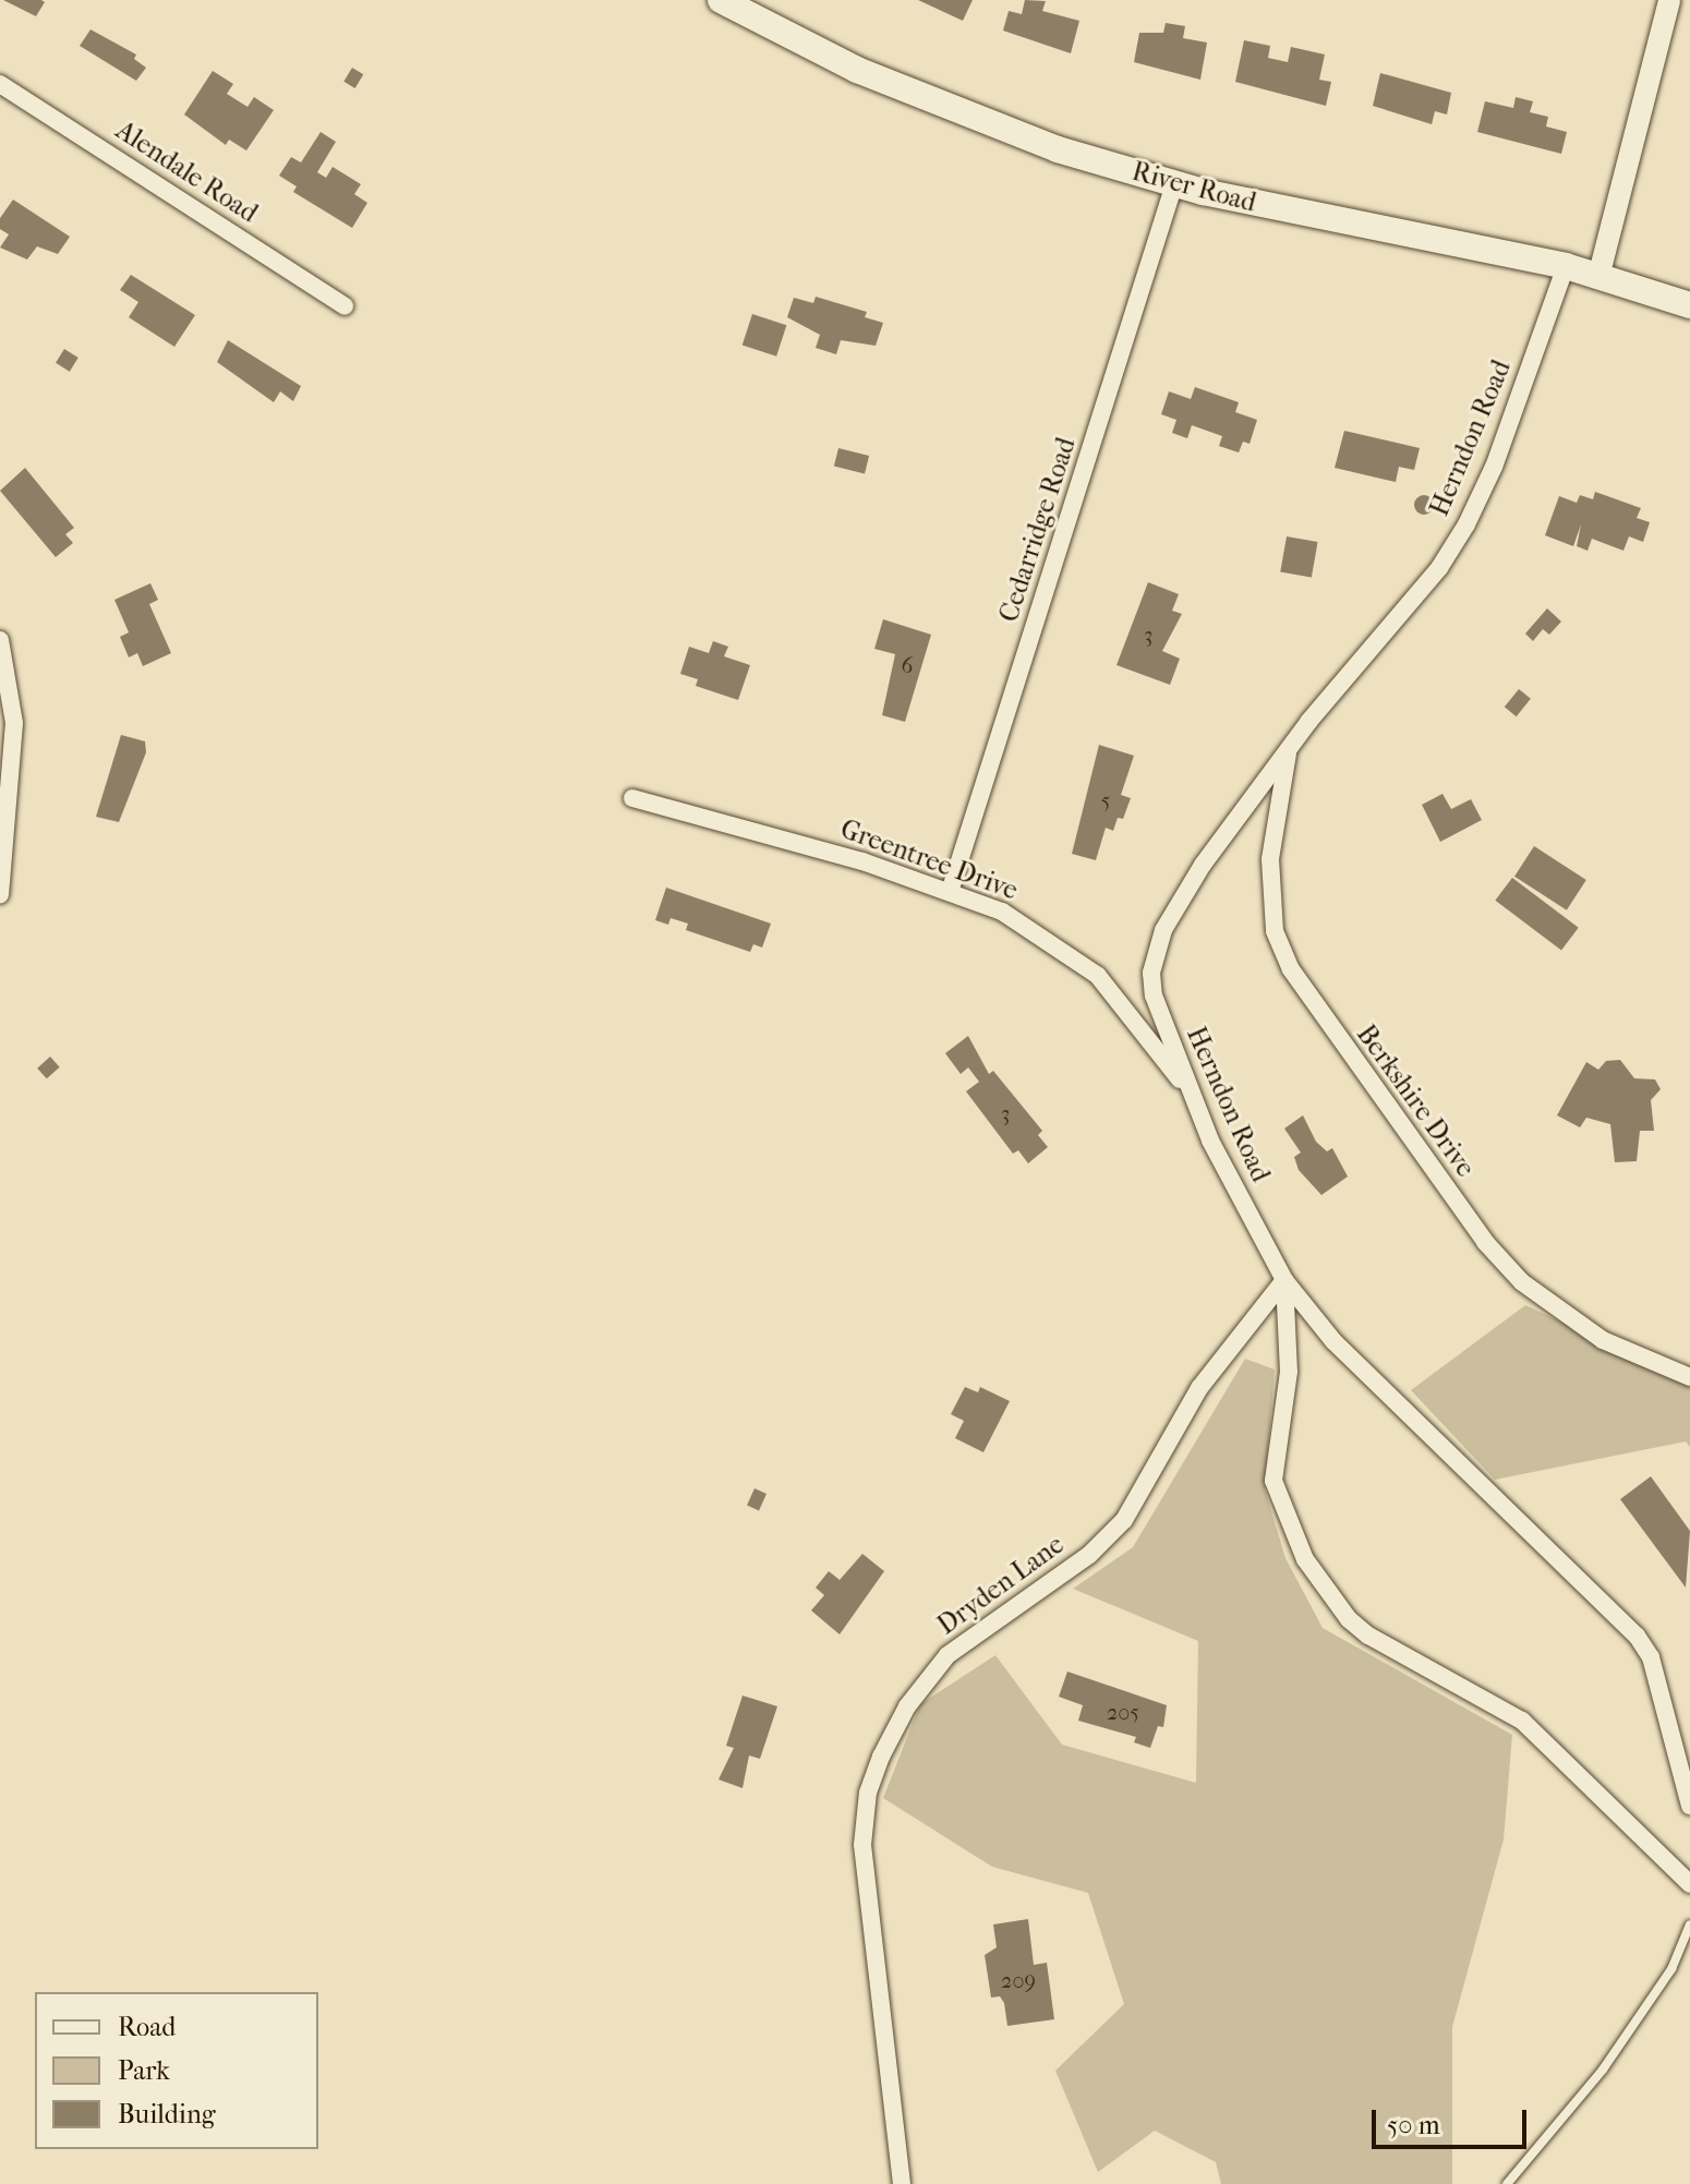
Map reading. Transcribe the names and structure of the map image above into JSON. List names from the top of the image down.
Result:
{
  "streets": {
    "main road": ["River Road"],
    "street": [
      "Alendale Road",
      "Herndon Road",
      "Cedarridge Road",
      "Greentree Drive",
      "Berkshire Drive",
      "Dryden Lane"
    ]
  },
  "crossings": [
    ["River Road", "Herndon Road"],
    ["River Road", "Cedarridge Road"],
    ["Herndon Road", "Greentree Drive"],
    ["Herndon Road", "Berkshire Drive"],
    ["Herndon Road", "Dryden Lane"],
    ["Cedarridge Road", "Greentree Drive"]
  ],
  "house_numbers": [
    "3",
    "6",
    "5",
    "3",
    "205",
    "209"
  ],
  "legend": ["Road", "Park", "Building"],
  "scale_bar": "50 m"
}
